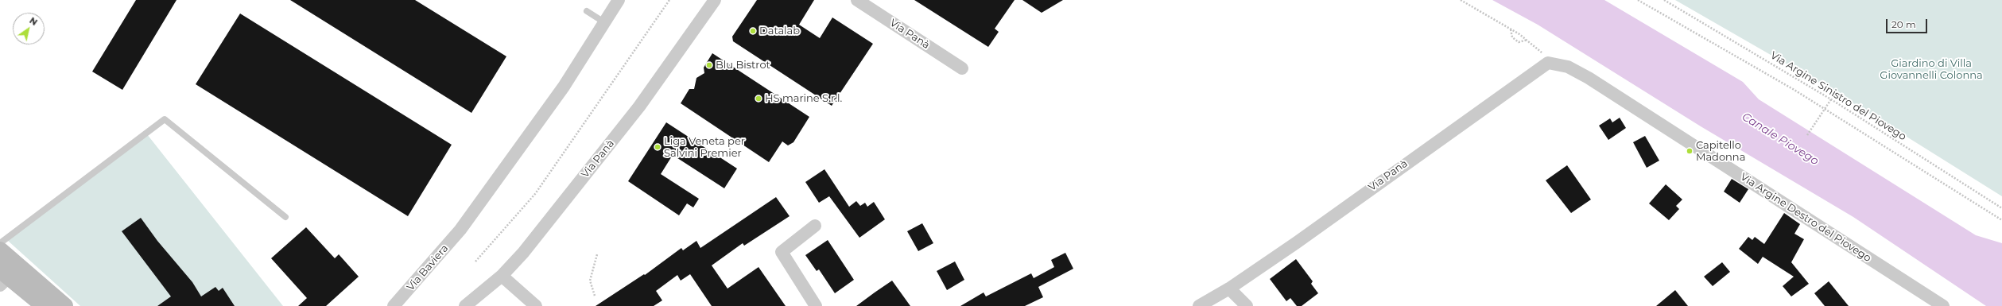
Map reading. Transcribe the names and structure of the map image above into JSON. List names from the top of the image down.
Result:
{
  "streets": {
    "street": ["Via Panà", "Via Argine Destro del Piovego", "Via Baviera"],
    "path": ["Via Argine Sinistro del Piovego"]
  },
  "crossings": [
    ["Via Panà", "Via Argine Destro del Piovego"]
  ],
  "water": ["Canale Piovego"],
  "parks": ["Giardino di Villa Giovannelli Colonna"],
  "places": [
    "Datalab",
    "Blu Bistrot",
    "HS marine S.r.l.",
    "Liga Veneta per Salvini Premier",
    "Capitello Madonna"
  ],
  "scale_bar": "20 m",
  "north": "top right"
}
